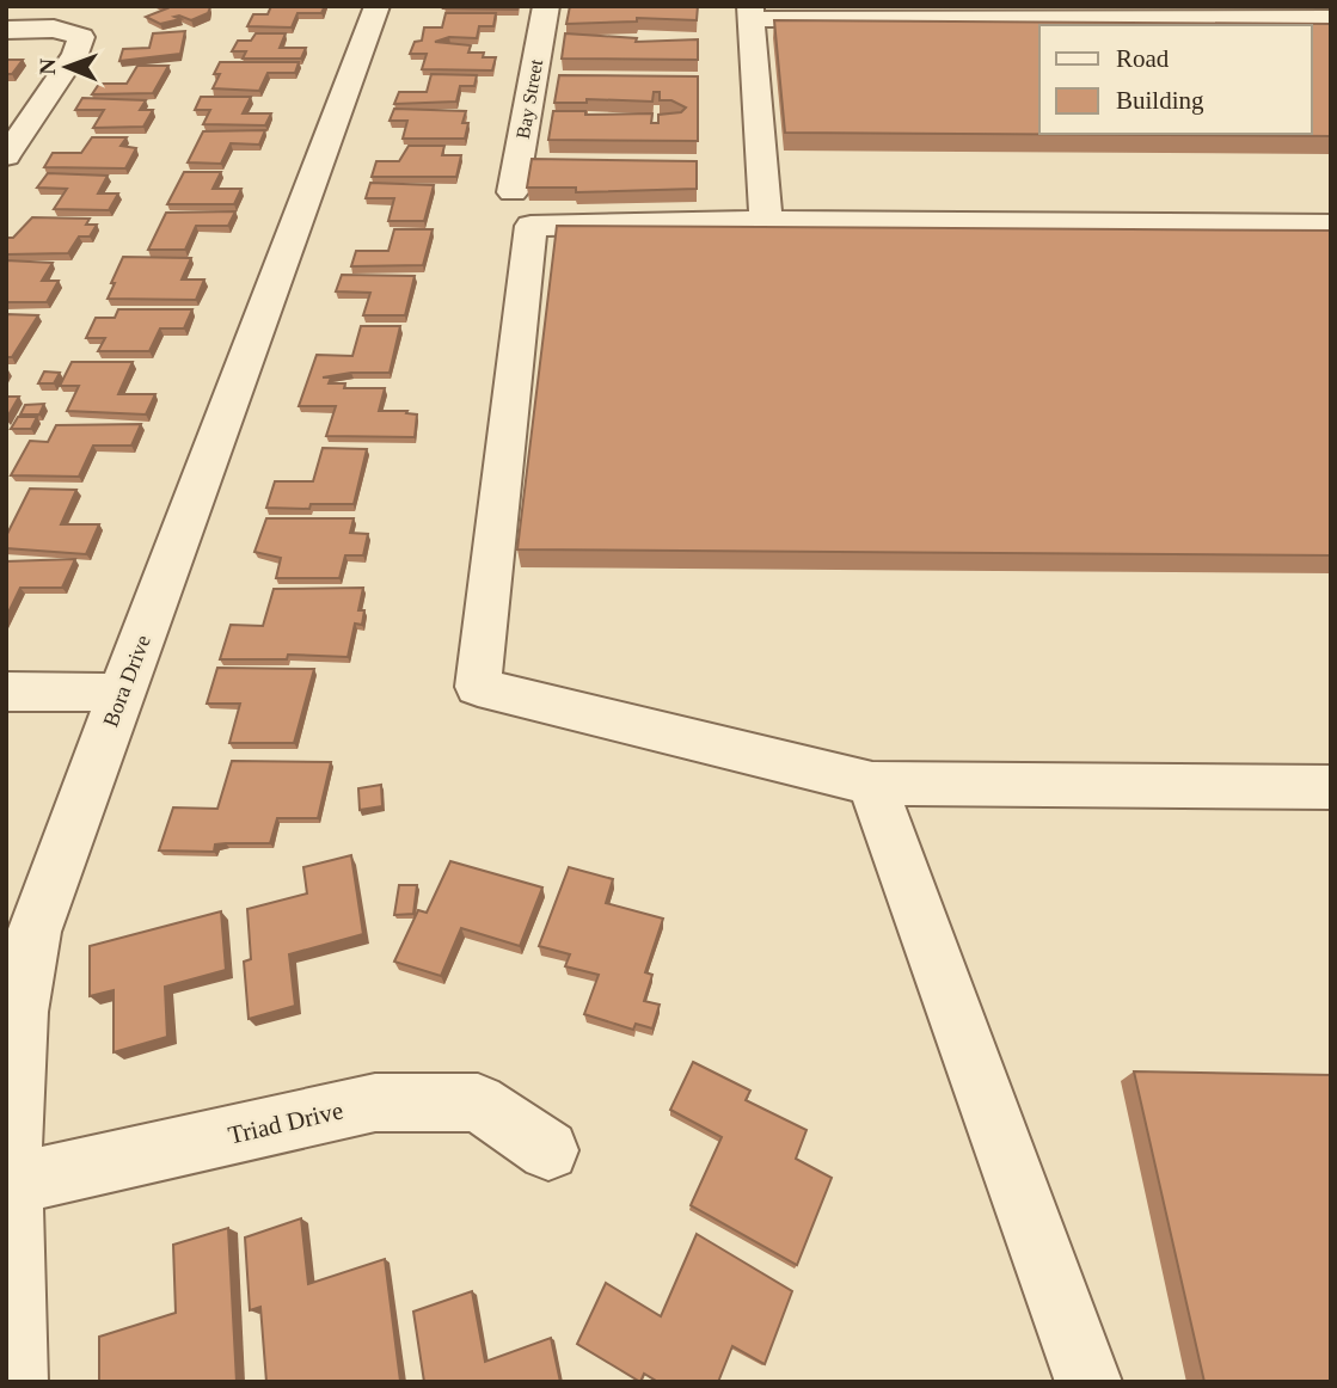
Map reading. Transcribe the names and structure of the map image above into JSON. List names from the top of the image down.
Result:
{
  "streets": {
    "street": ["Bay Street", "Bora Drive", "Triad Drive"]
  },
  "crossings": [
    ["Bora Drive", "Triad Drive"]
  ],
  "legend": ["Road", "Building"],
  "north": "left"
}
